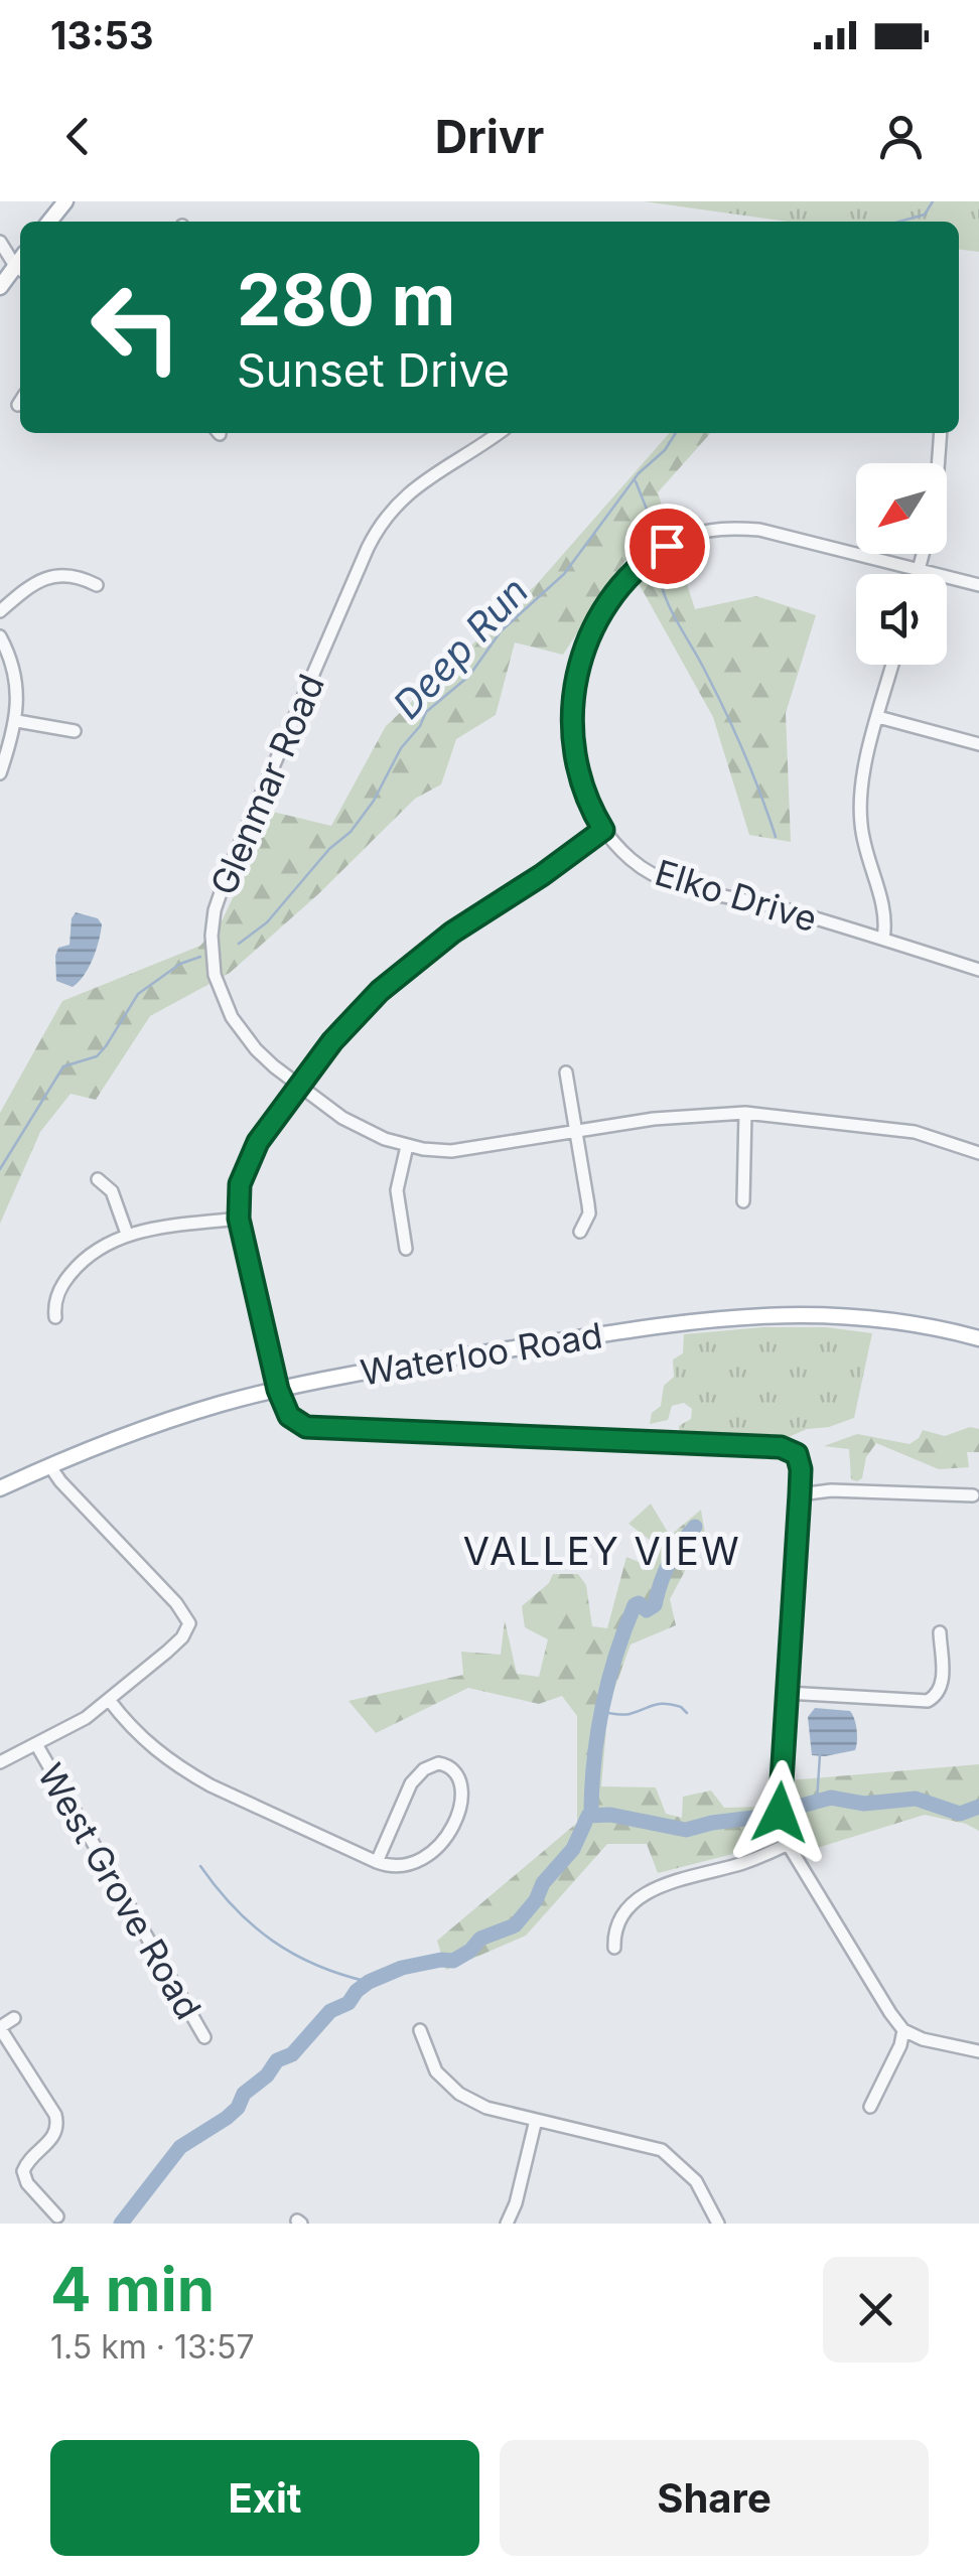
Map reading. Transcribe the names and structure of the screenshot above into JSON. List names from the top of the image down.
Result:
{
  "streets": {
    "main road": ["Waterloo Road"],
    "street": ["Glenmar Road", "Elko Drive", "West Grove Road"]
  },
  "districts": ["VALLEY VIEW"],
  "water": ["Deep Run"],
  "north": "bottom left",
  "page": {
    "status": "13:53",
    "header": "Drivr",
    "turn": ["280 m", "Sunset Drive"],
    "heading": ["4 min", "1.5 km · 13:57"],
    "buttons": ["Exit", "Share"]
  }
}
